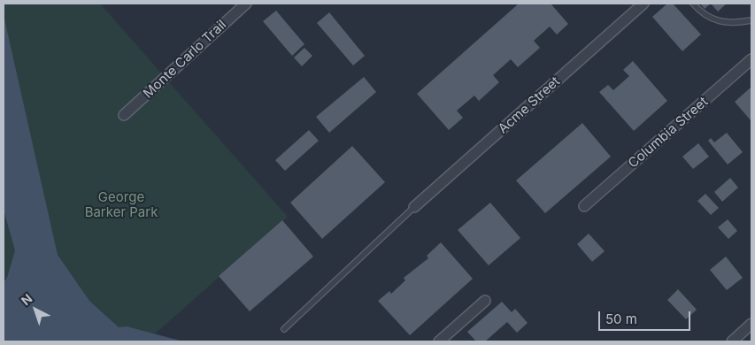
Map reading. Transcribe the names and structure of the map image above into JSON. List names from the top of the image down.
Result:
{
  "streets": {
    "street": ["Monte Carlo Trail", "Acme Street", "Columbia Street"]
  },
  "parks": ["George Barker Park"],
  "scale_bar": "50 m",
  "north": "top left"
}
